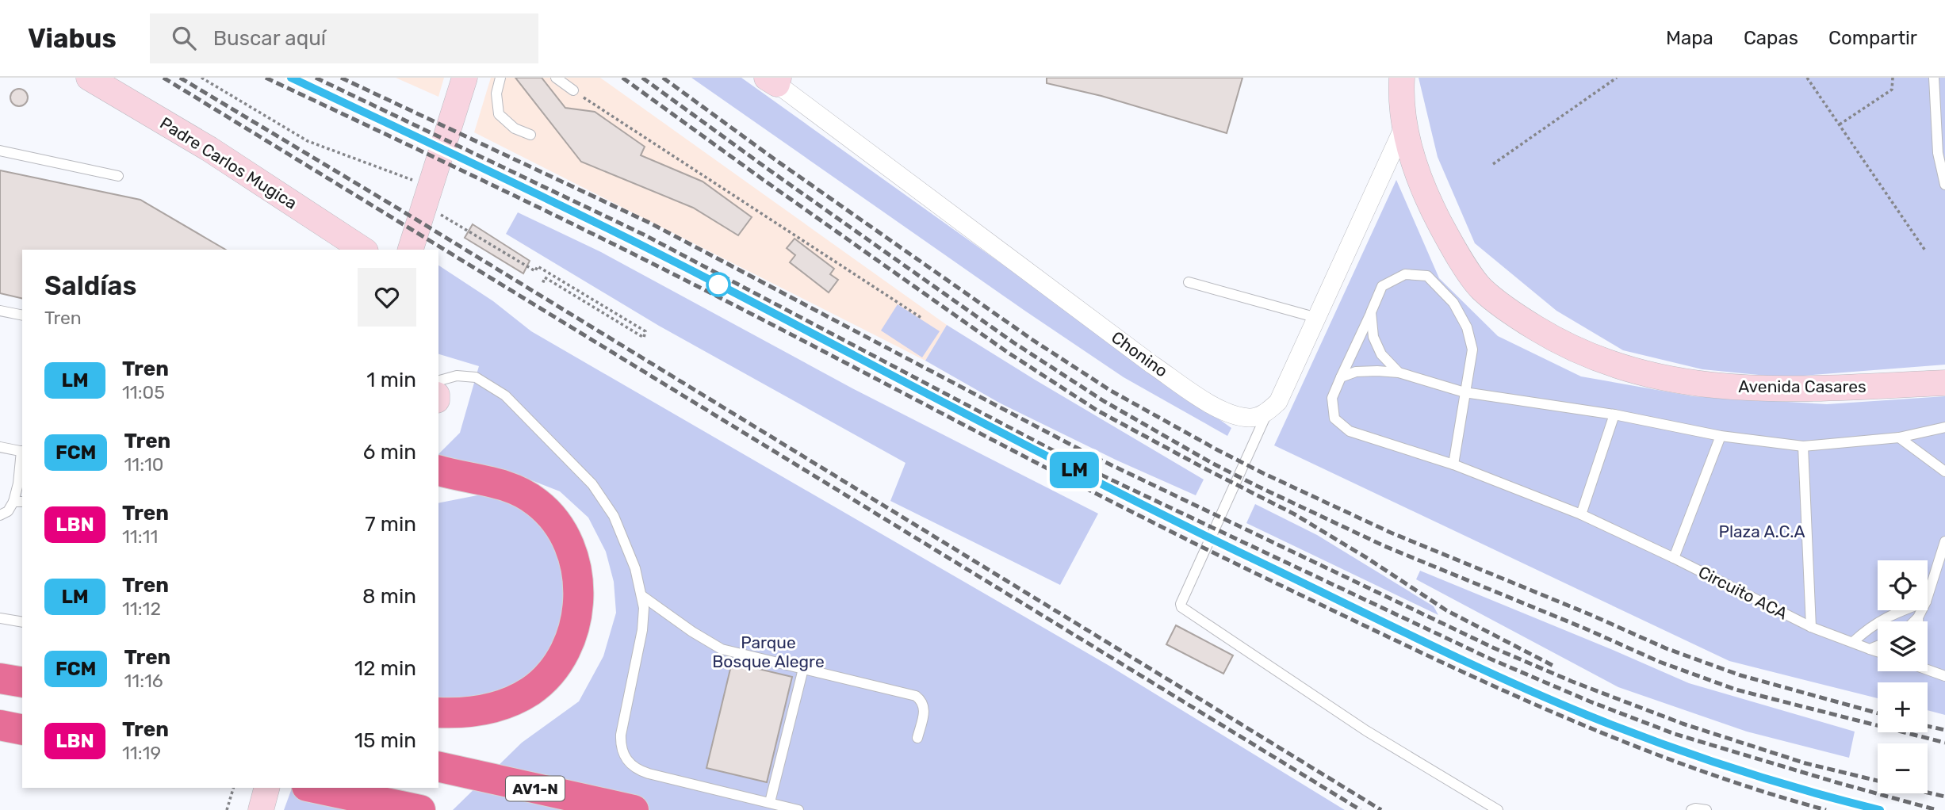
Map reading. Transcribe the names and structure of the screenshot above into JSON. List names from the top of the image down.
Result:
{
  "streets": {
    "highway": ["AV1-N"],
    "street": ["Padre Carlos Mugica", "Chonino", "Avenida Casares"],
    "lane": ["Circuito ACA"]
  },
  "parks": ["Plaza A.C.A", "Parque Bosque Alegre"],
  "page": {
    "header": "Viabus",
    "search": "Buscar aquí",
    "nav": ["Mapa", "Capas", "Compartir"],
    "on_map": "LM",
    "heading": ["Saldías", "Tren"],
    "list": [
      {
        "mark": "LM",
        "name": "Tren",
        "note": "11:05",
        "value": "1 min"
      },
      {
        "mark": "FCM",
        "name": "Tren",
        "note": "11:10",
        "value": "6 min"
      },
      {
        "mark": "LBN",
        "name": "Tren",
        "note": "11:11",
        "value": "7 min"
      },
      {
        "mark": "LM",
        "name": "Tren",
        "note": "11:12",
        "value": "8 min"
      },
      {
        "mark": "FCM",
        "name": "Tren",
        "note": "11:16",
        "value": "12 min"
      },
      {
        "mark": "LBN",
        "name": "Tren",
        "note": "11:19",
        "value": "15 min"
      }
    ],
    "map_buttons": ["+", "−"]
  }
}
